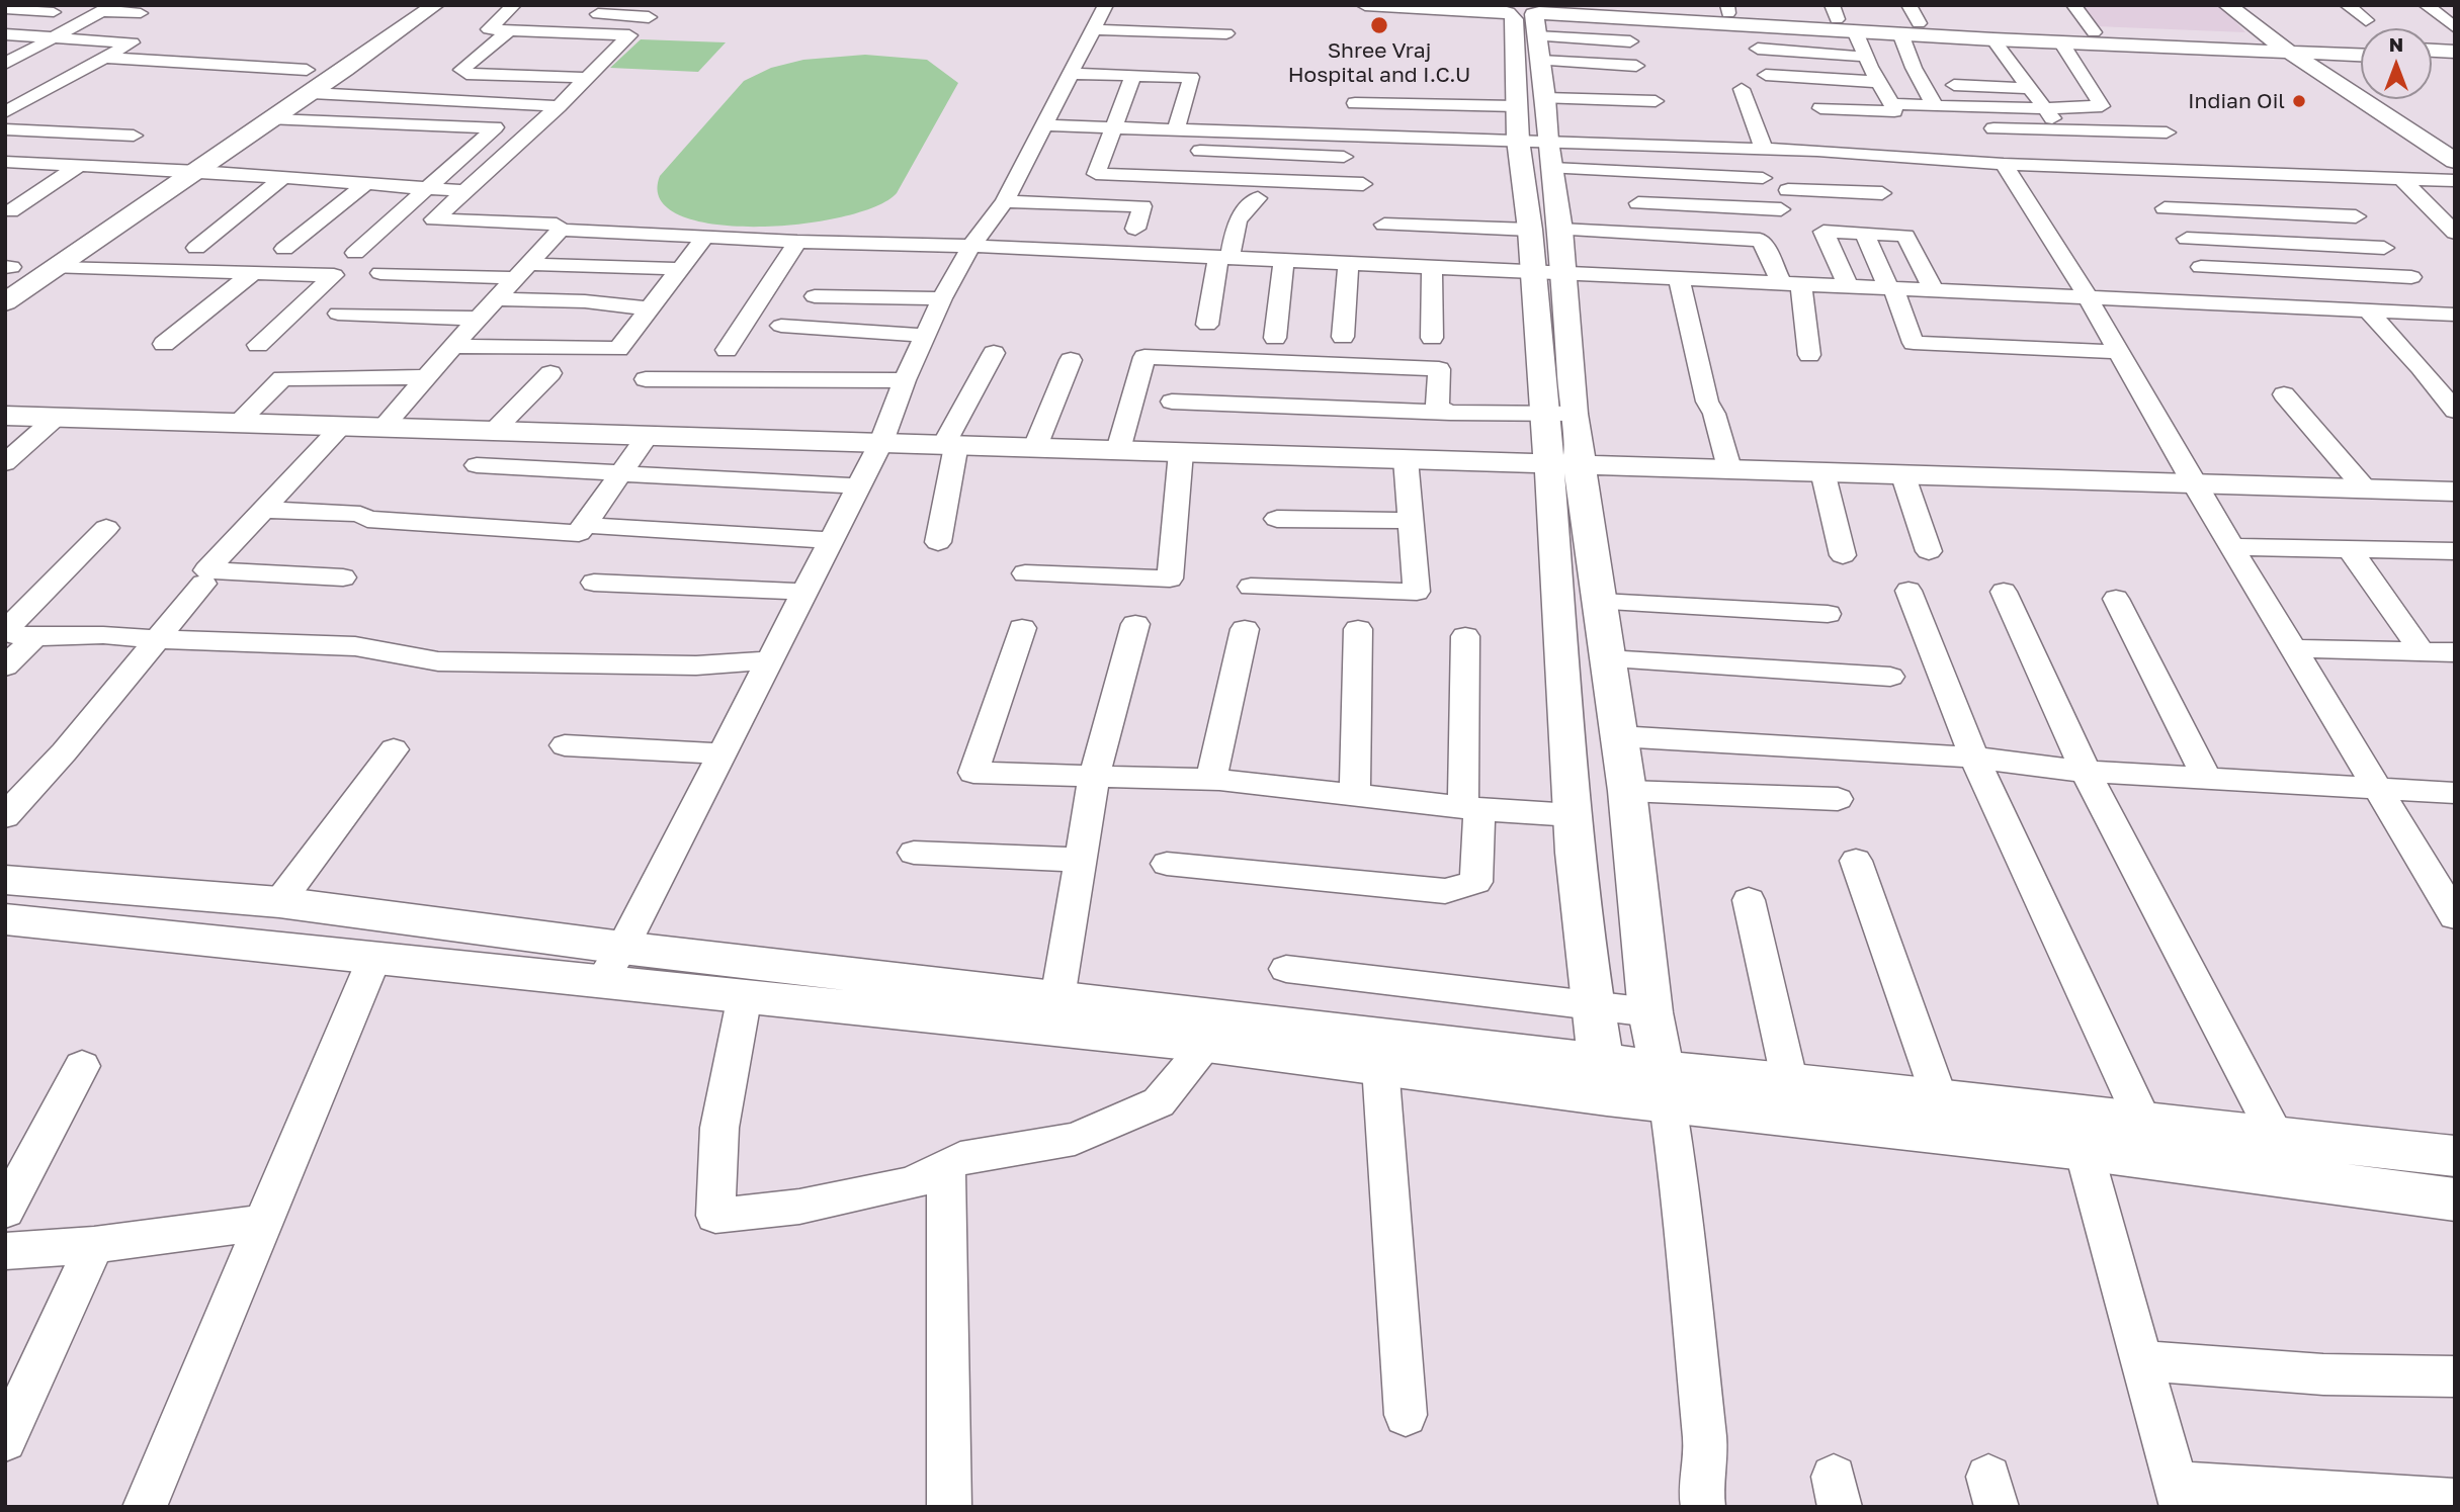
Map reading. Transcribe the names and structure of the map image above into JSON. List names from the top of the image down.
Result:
{
  "places": ["Shree Vraj Hospital and I.C.U", "Indian Oil"],
  "north": "top"
}
